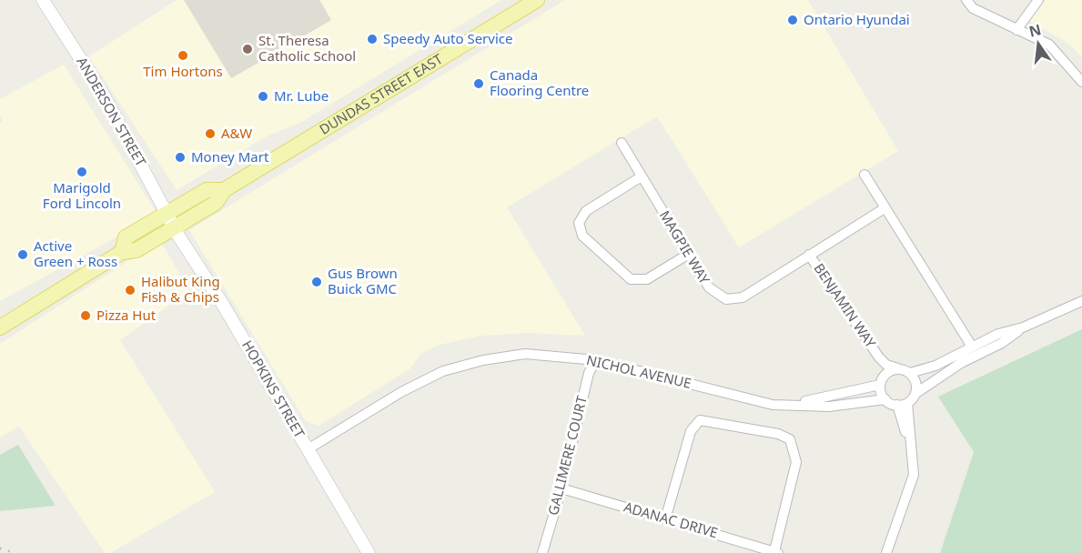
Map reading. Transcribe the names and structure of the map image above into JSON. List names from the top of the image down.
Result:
{
  "streets": {
    "main road": ["DUNDAS STREET EAST", "ANDERSON STREET", "HOPKINS STREET"],
    "street": [
      "MAGPIE WAY",
      "BENJAMIN WAY",
      "NICHOL AVENUE",
      "GALLIMERE COURT",
      "ADANAC DRIVE"
    ]
  },
  "crossings": [
    ["DUNDAS STREET EAST", "ANDERSON STREET"],
    ["DUNDAS STREET EAST", "HOPKINS STREET"],
    ["ANDERSON STREET", "HOPKINS STREET"],
    ["MAGPIE WAY", "BENJAMIN WAY"],
    ["BENJAMIN WAY", "NICHOL AVENUE"],
    ["NICHOL AVENUE", "HOPKINS STREET"],
    ["NICHOL AVENUE", "GALLIMERE COURT"],
    ["GALLIMERE COURT", "ADANAC DRIVE"]
  ],
  "places": [
    "Ontario Hyundai",
    "Speedy Auto Service",
    "St. Theresa Catholic School",
    "Tim Hortons",
    "Canada Flooring Centre",
    "Mr. Lube",
    "A&W",
    "Money Mart",
    "Marigold Ford Lincoln",
    "Active Green + Ross",
    "Gus Brown Buick GMC",
    "Halibut King Fish & Chips",
    "Pizza Hut"
  ],
  "north": "top"
}
